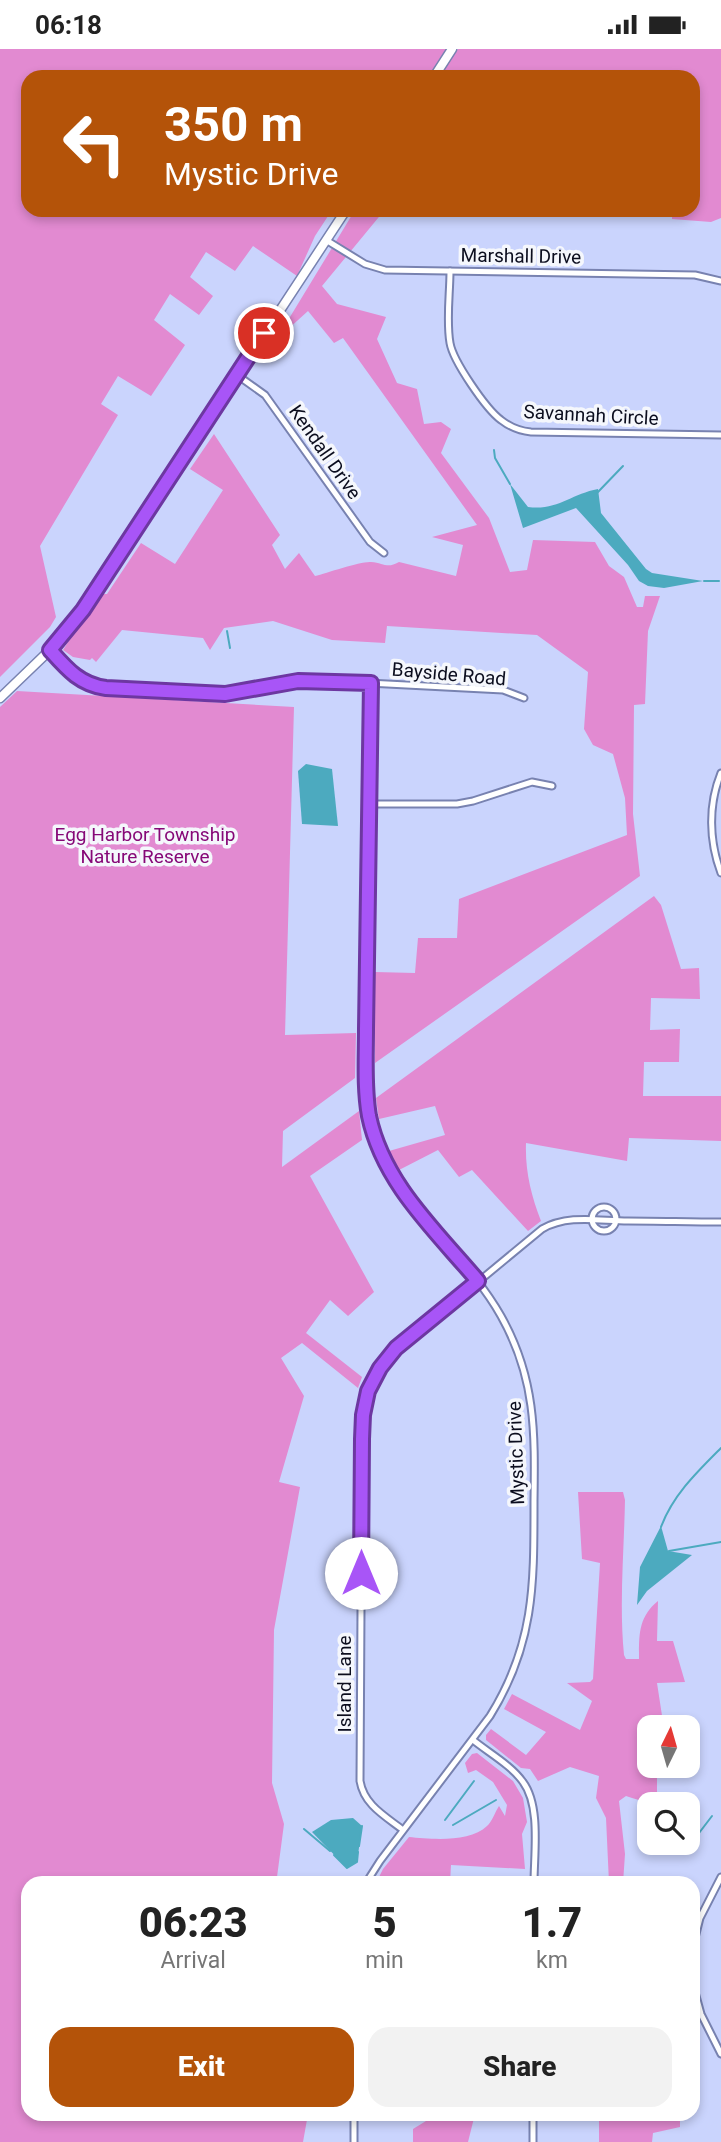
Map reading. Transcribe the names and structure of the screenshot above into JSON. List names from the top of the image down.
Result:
{
  "streets": {
    "street": [
      "Marshall Drive",
      "Savannah Circle",
      "Kendall Drive",
      "Bayside Road",
      "Mystic Drive",
      "Island Lane"
    ]
  },
  "crossings": [
    ["Marshall Drive", "Savannah Circle"],
    ["Bayside Road", "Mystic Drive"],
    ["Mystic Drive", "Island Lane"]
  ],
  "parks": ["Egg Harbor Township Nature Reserve"],
  "north": "top",
  "page": {
    "status": "06:18",
    "turn": ["350 m", "Mystic Drive"],
    "eta": [
      "06:23",
      "Arrival",
      "5",
      "min",
      "1.7",
      "km"
    ],
    "buttons": ["Exit", "Share"]
  }
}
